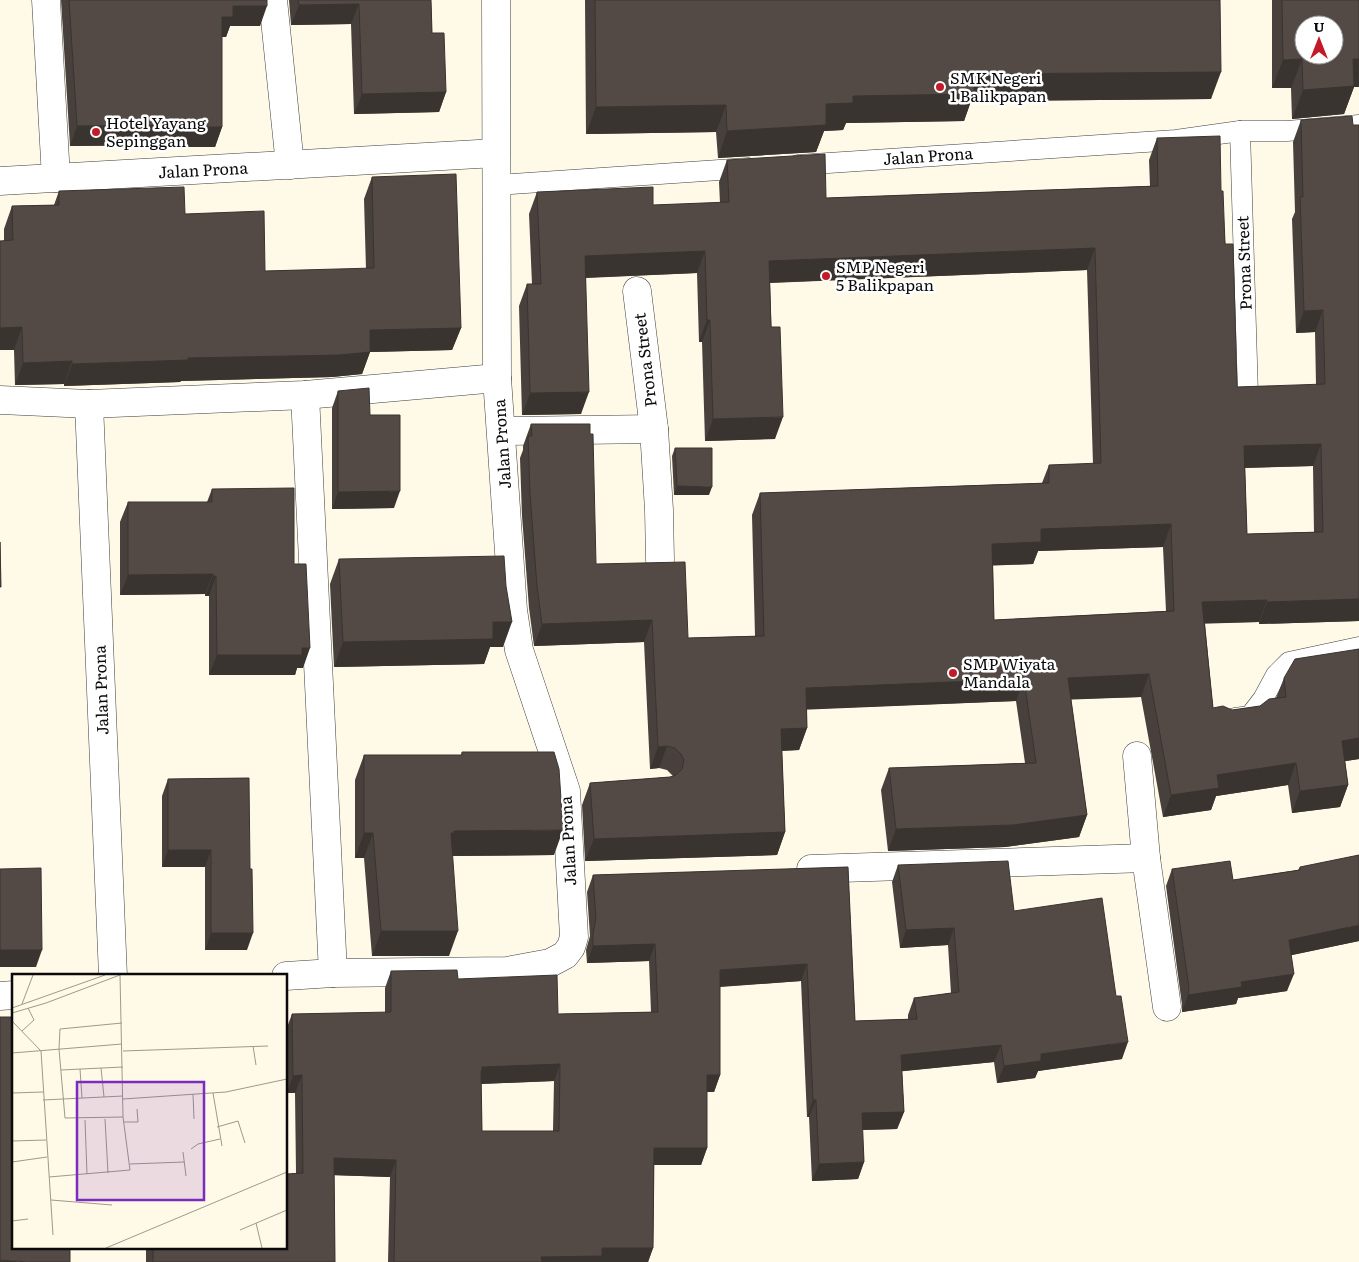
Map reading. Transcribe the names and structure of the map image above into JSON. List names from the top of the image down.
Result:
{
  "streets": {
    "street": ["Jalan Prona", "Prona Street"]
  },
  "crossings": [
    ["Jalan Prona", "Prona Street"]
  ],
  "places": [
    "SMK Negeri 1 Balikpapan",
    "Hotel Yayang Sepinggan",
    "SMP Negeri 5 Balikpapan",
    "SMP Wiyata Mandala"
  ],
  "north": "top"
}
